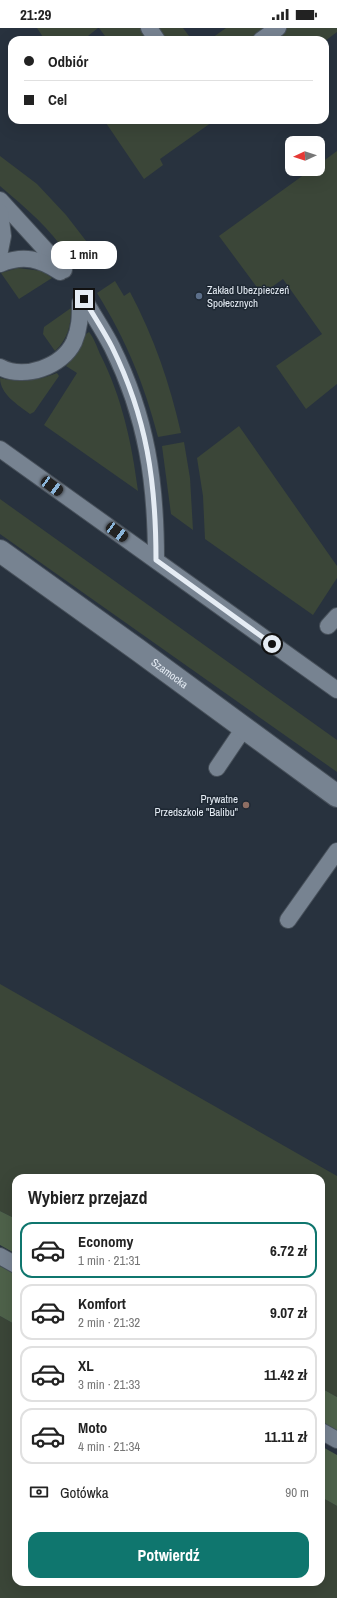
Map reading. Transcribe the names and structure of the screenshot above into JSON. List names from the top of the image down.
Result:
{
  "streets": {
    "street": ["Szamocka"]
  },
  "places": ["Zakład Ubezpieczeń Społecznych", "Prywatne Przedszkole \"Balibu\""],
  "north": "left",
  "page": {
    "status": "21:29",
    "banner": ["Odbiór", "Cel"],
    "bubble": "1 min",
    "heading": "Wybierz przejazd",
    "list": [
      {
        "name": "Economy",
        "note": "1 min · 21:31",
        "value": "6.72 zł"
      },
      {
        "name": "Komfort",
        "note": "2 min · 21:32",
        "value": "9.07 zł"
      },
      {
        "name": "XL",
        "note": "3 min · 21:33",
        "value": "11.42 zł"
      },
      {
        "name": "Moto",
        "note": "4 min · 21:34",
        "value": "11.11 zł"
      }
    ],
    "pay": ["Gotówka", "90 m"],
    "buttons": "Potwierdź"
  }
}
